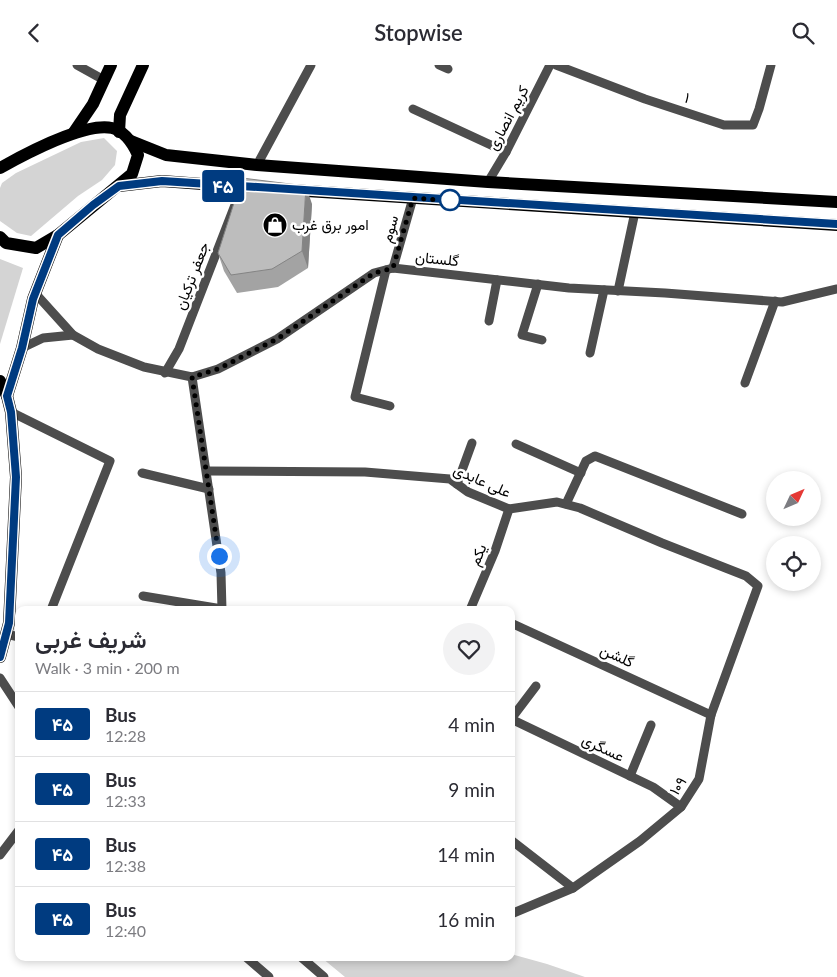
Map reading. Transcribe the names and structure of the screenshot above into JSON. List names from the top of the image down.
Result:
{
  "streets": {
    "street": [
      "۱",
      "کریم انصاری",
      "سوم",
      "گلستان",
      "جعفر ترکیان",
      "علی عابدی",
      "یکم",
      "گلشن",
      "عسگری",
      "۱۰۹"
    ]
  },
  "crossings": [
    ["سوم", "گلستان"],
    ["علی عابدی", "یکم"],
    ["علی عابدی", "۱۰۹"],
    ["گلشن", "۱۰۹"],
    ["عسگری", "۱۰۹"]
  ],
  "places": {
    "shop": ["امور برق غرب"]
  },
  "lines": ["bus line ۴۵"],
  "north": "top right",
  "page": {
    "header": "Stopwise",
    "on_map": "۴۵",
    "heading": ["شریف غربی", "Walk · 3 min · 200 m"],
    "list": [
      {
        "mark": "۴۵",
        "name": "Bus",
        "note": "12:28",
        "value": "4 min"
      },
      {
        "mark": "۴۵",
        "name": "Bus",
        "note": "12:33",
        "value": "9 min"
      },
      {
        "mark": "۴۵",
        "name": "Bus",
        "note": "12:38",
        "value": "14 min"
      },
      {
        "mark": "۴۵",
        "name": "Bus",
        "note": "12:40",
        "value": "16 min"
      }
    ]
  }
}
